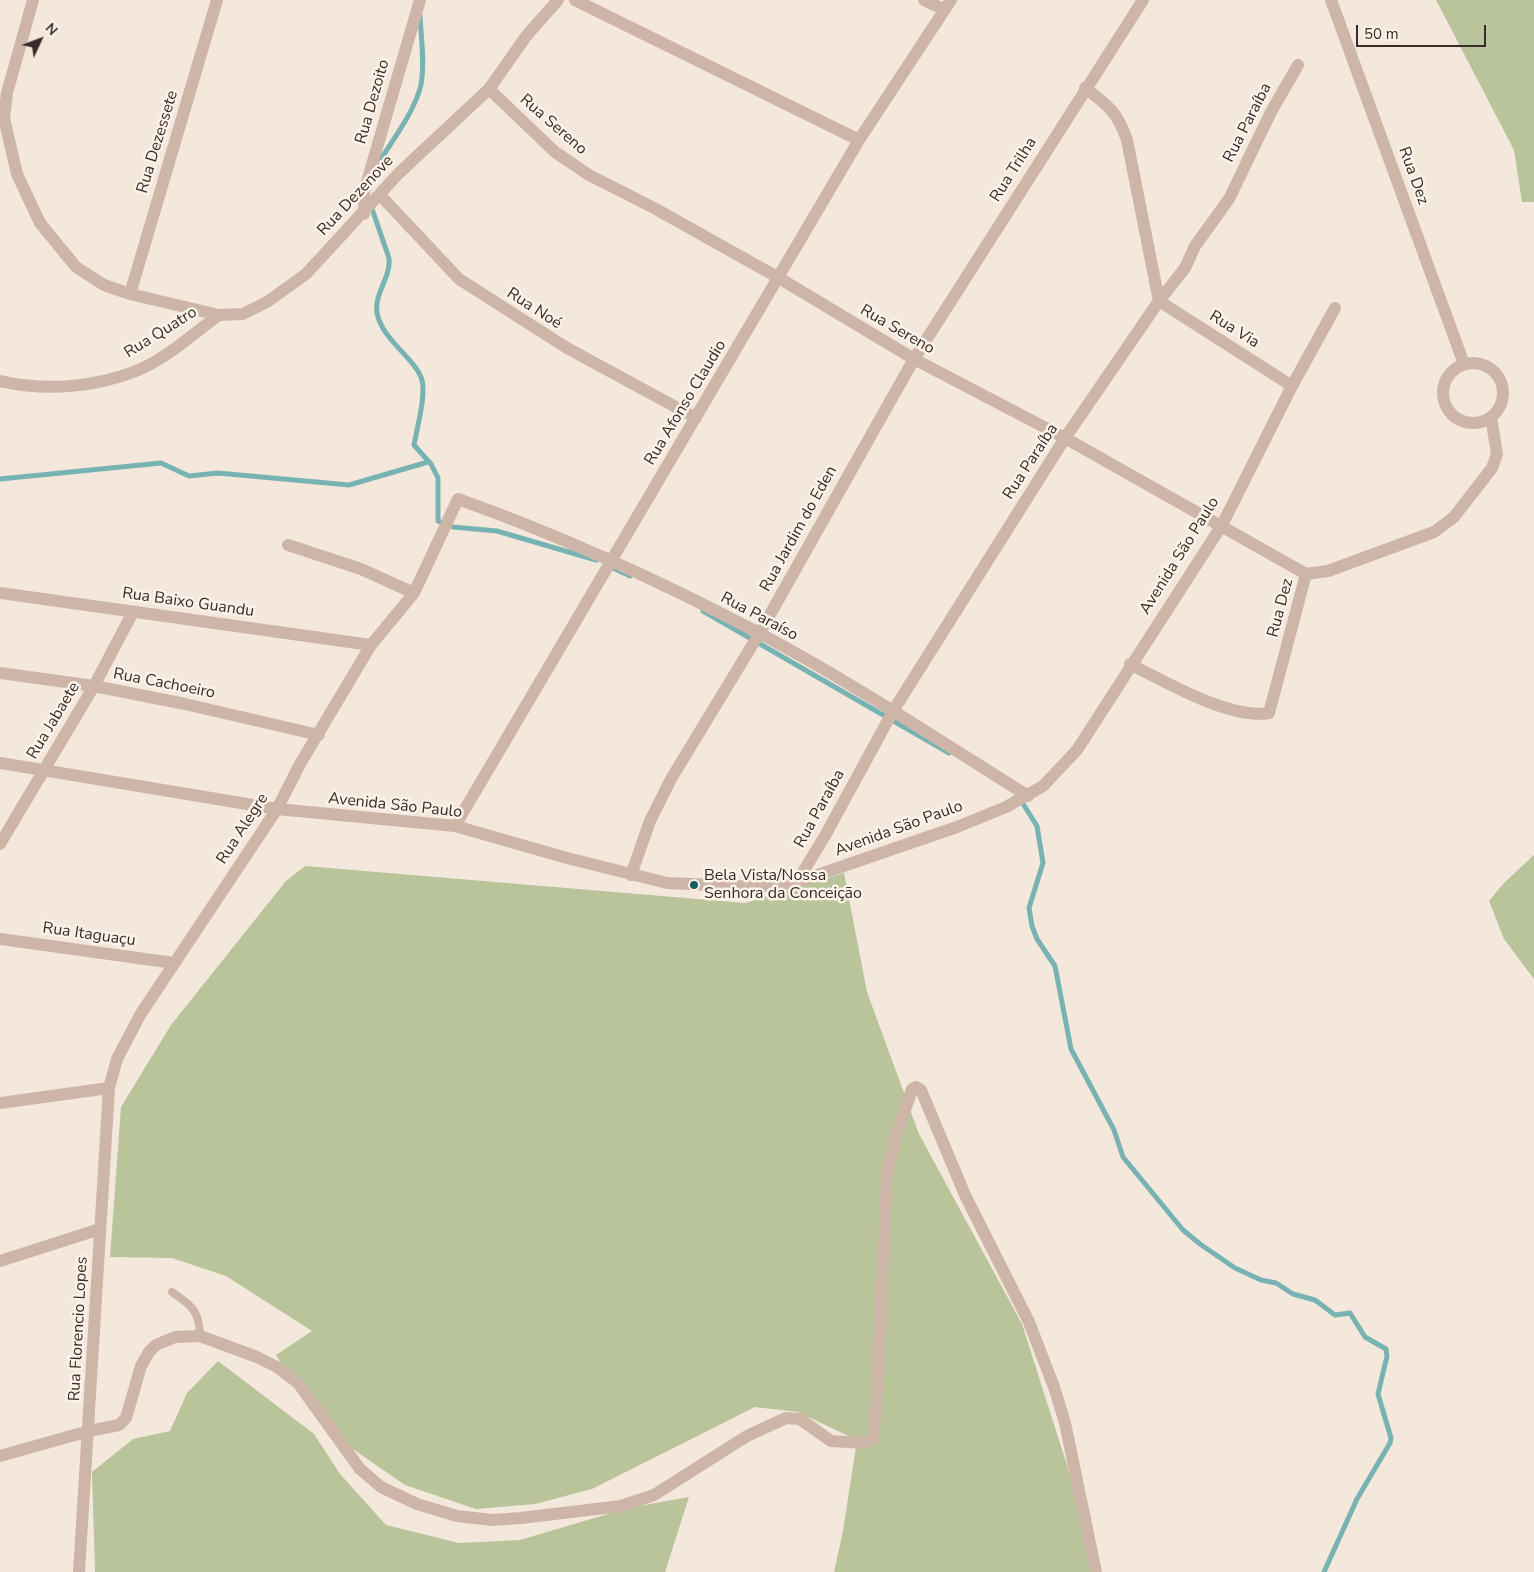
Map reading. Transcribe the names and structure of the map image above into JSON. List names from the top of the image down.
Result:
{
  "streets": {
    "street": [
      "Rua Dezoito",
      "Rua Paraíba",
      "Rua Sereno",
      "Rua Dezessete",
      "Rua Trilha",
      "Rua Dez",
      "Rua Dezenove",
      "Rua Noé",
      "Rua Via",
      "Rua Quatro",
      "Rua Afonso Claudio",
      "Rua Jardim do Eden",
      "Avenida São Paulo",
      "Rua Baixo Guandu",
      "Rua Paraíso",
      "Rua Cachoeiro",
      "Rua Jabaete",
      "Rua Alegre",
      "Rua Itaguaçu",
      "Rua Florencio Lopes"
    ]
  },
  "crossings": [
    ["Rua Dezoito", "Rua Dezenove"],
    ["Rua Paraíba", "Rua Sereno"],
    ["Rua Paraíba", "Rua Via"],
    ["Rua Paraíba", "Avenida São Paulo"],
    ["Rua Paraíba", "Rua Paraíso"],
    ["Rua Sereno", "Rua Trilha"],
    ["Rua Sereno", "Rua Dez"],
    ["Rua Sereno", "Rua Dezenove"],
    ["Rua Sereno", "Rua Afonso Claudio"],
    ["Rua Sereno", "Rua Jardim do Eden"],
    ["Rua Sereno", "Avenida São Paulo"],
    ["Rua Dezessete", "Rua Dezenove"],
    ["Rua Trilha", "Rua Jardim do Eden"],
    ["Rua Dez", "Avenida São Paulo"],
    ["Rua Dezenove", "Rua Noé"],
    ["Rua Dezenove", "Rua Quatro"],
    ["Rua Noé", "Rua Afonso Claudio"],
    ["Rua Via", "Avenida São Paulo"],
    ["Rua Afonso Claudio", "Avenida São Paulo"],
    ["Rua Afonso Claudio", "Rua Paraíso"],
    ["Rua Jardim do Eden", "Avenida São Paulo"],
    ["Rua Jardim do Eden", "Rua Paraíso"],
    ["Avenida São Paulo", "Rua Paraíso"],
    ["Avenida São Paulo", "Rua Jabaete"],
    ["Avenida São Paulo", "Rua Alegre"],
    ["Rua Baixo Guandu", "Rua Jabaete"],
    ["Rua Baixo Guandu", "Rua Alegre"],
    ["Rua Paraíso", "Rua Alegre"],
    ["Rua Cachoeiro", "Rua Jabaete"],
    ["Rua Cachoeiro", "Rua Alegre"],
    ["Rua Alegre", "Rua Itaguaçu"],
    ["Rua Alegre", "Rua Florencio Lopes"]
  ],
  "places": ["Bela Vista/Nossa Senhora da Conceição"],
  "scale_bar": "50 m",
  "north": "top right"
}
